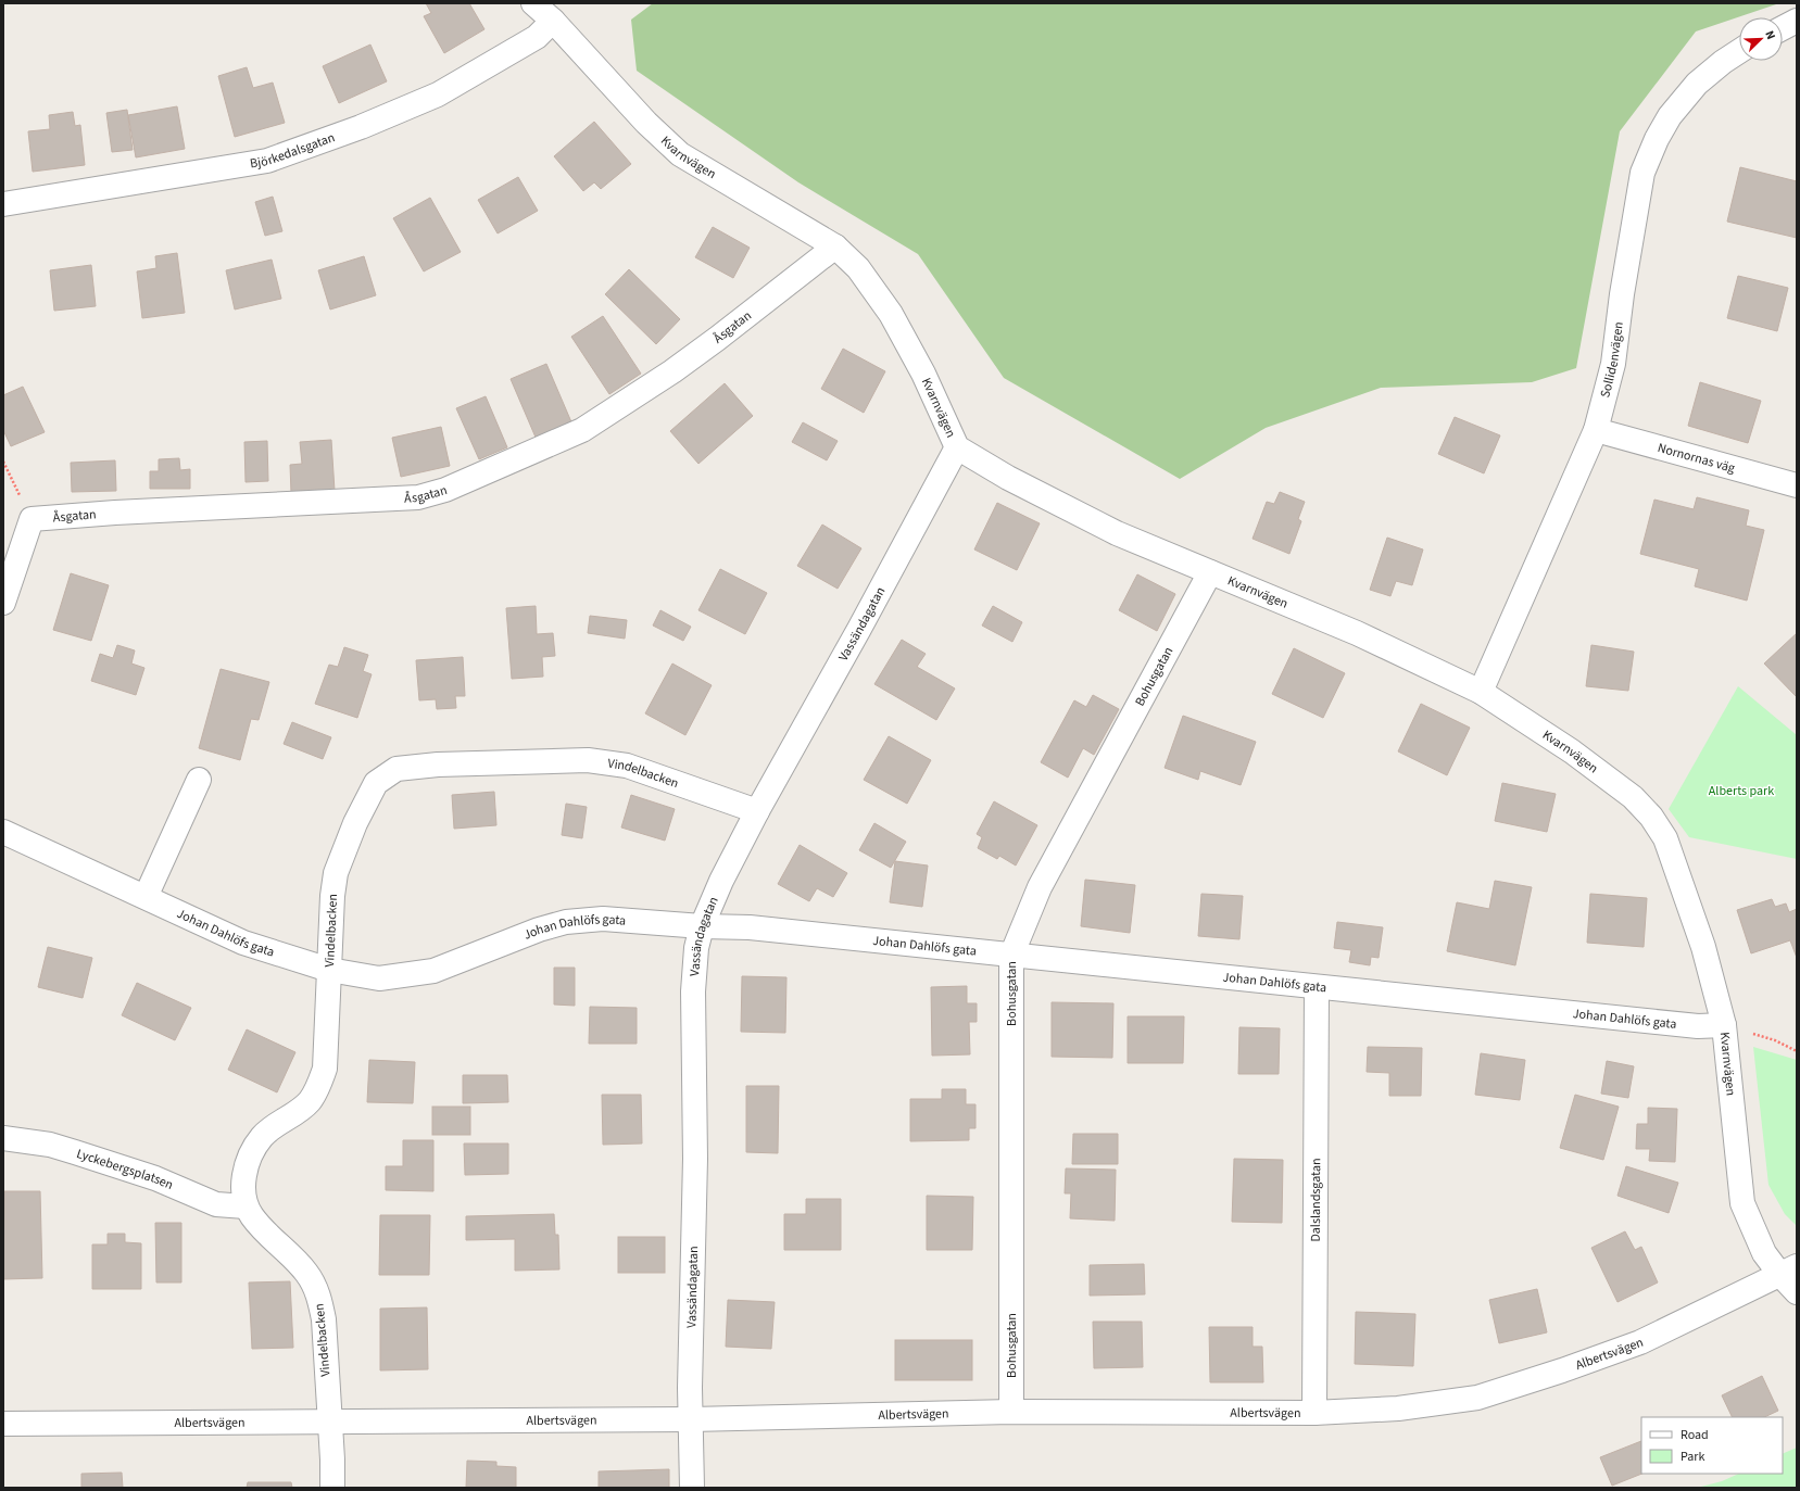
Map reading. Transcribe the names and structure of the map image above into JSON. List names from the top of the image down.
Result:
{
  "streets": {
    "street": [
      "Björkedalsgatan",
      "Kvarnvägen",
      "Åsgatan",
      "Sollidenvägen",
      "Nornornas väg",
      "Vassändagatan",
      "Bohusgatan",
      "Vindelbacken",
      "Johan Dahlöfs gata",
      "Lyckebergsplatsen",
      "Dalslandsgatan",
      "Albertsvägen"
    ]
  },
  "crossings": [
    ["Björkedalsgatan", "Kvarnvägen"],
    ["Kvarnvägen", "Åsgatan"],
    ["Kvarnvägen", "Sollidenvägen"],
    ["Kvarnvägen", "Vassändagatan"],
    ["Kvarnvägen", "Bohusgatan"],
    ["Kvarnvägen", "Johan Dahlöfs gata"],
    ["Kvarnvägen", "Albertsvägen"],
    ["Sollidenvägen", "Nornornas väg"],
    ["Vassändagatan", "Vindelbacken"],
    ["Vassändagatan", "Johan Dahlöfs gata"],
    ["Vassändagatan", "Albertsvägen"],
    ["Bohusgatan", "Johan Dahlöfs gata"],
    ["Bohusgatan", "Albertsvägen"],
    ["Vindelbacken", "Johan Dahlöfs gata"],
    ["Vindelbacken", "Lyckebergsplatsen"],
    ["Vindelbacken", "Albertsvägen"],
    ["Johan Dahlöfs gata", "Dalslandsgatan"],
    ["Dalslandsgatan", "Albertsvägen"]
  ],
  "parks": ["Alberts park"],
  "legend": ["Road", "Park"],
  "north": "top right"
}
